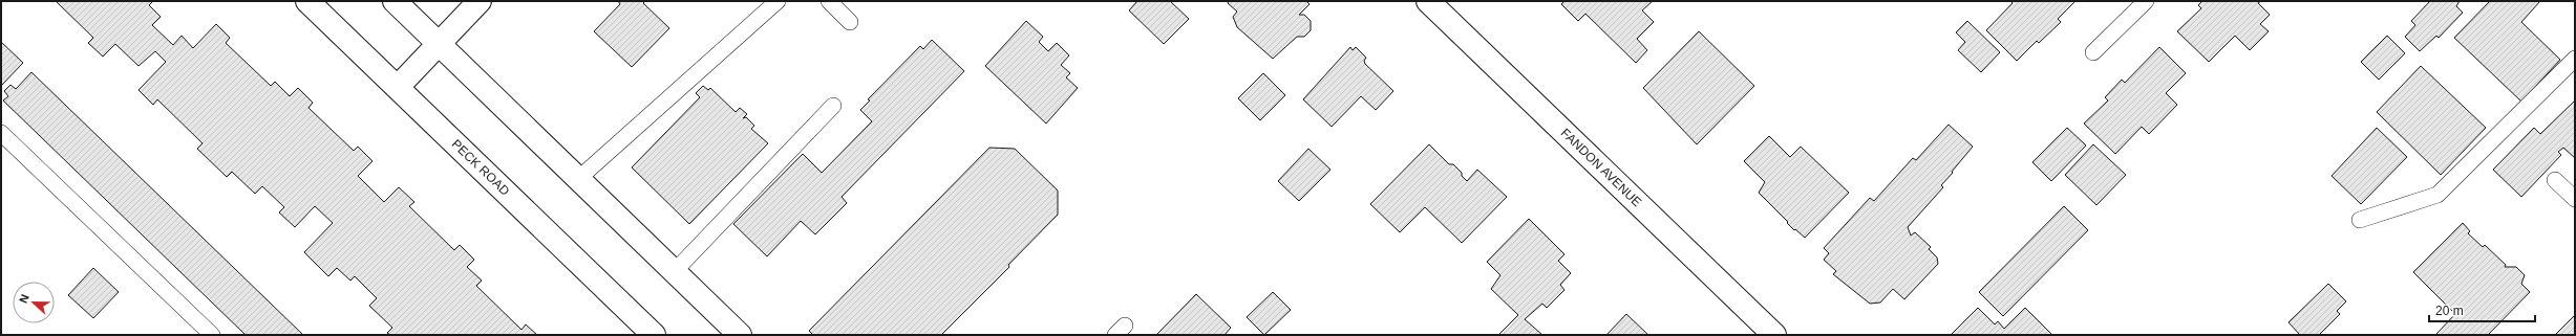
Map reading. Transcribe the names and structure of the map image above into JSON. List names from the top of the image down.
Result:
{
  "streets": {
    "main road": ["PECK ROAD", "FANDON AVENUE"]
  },
  "scale_bar": "20 m",
  "north": "left"
}
